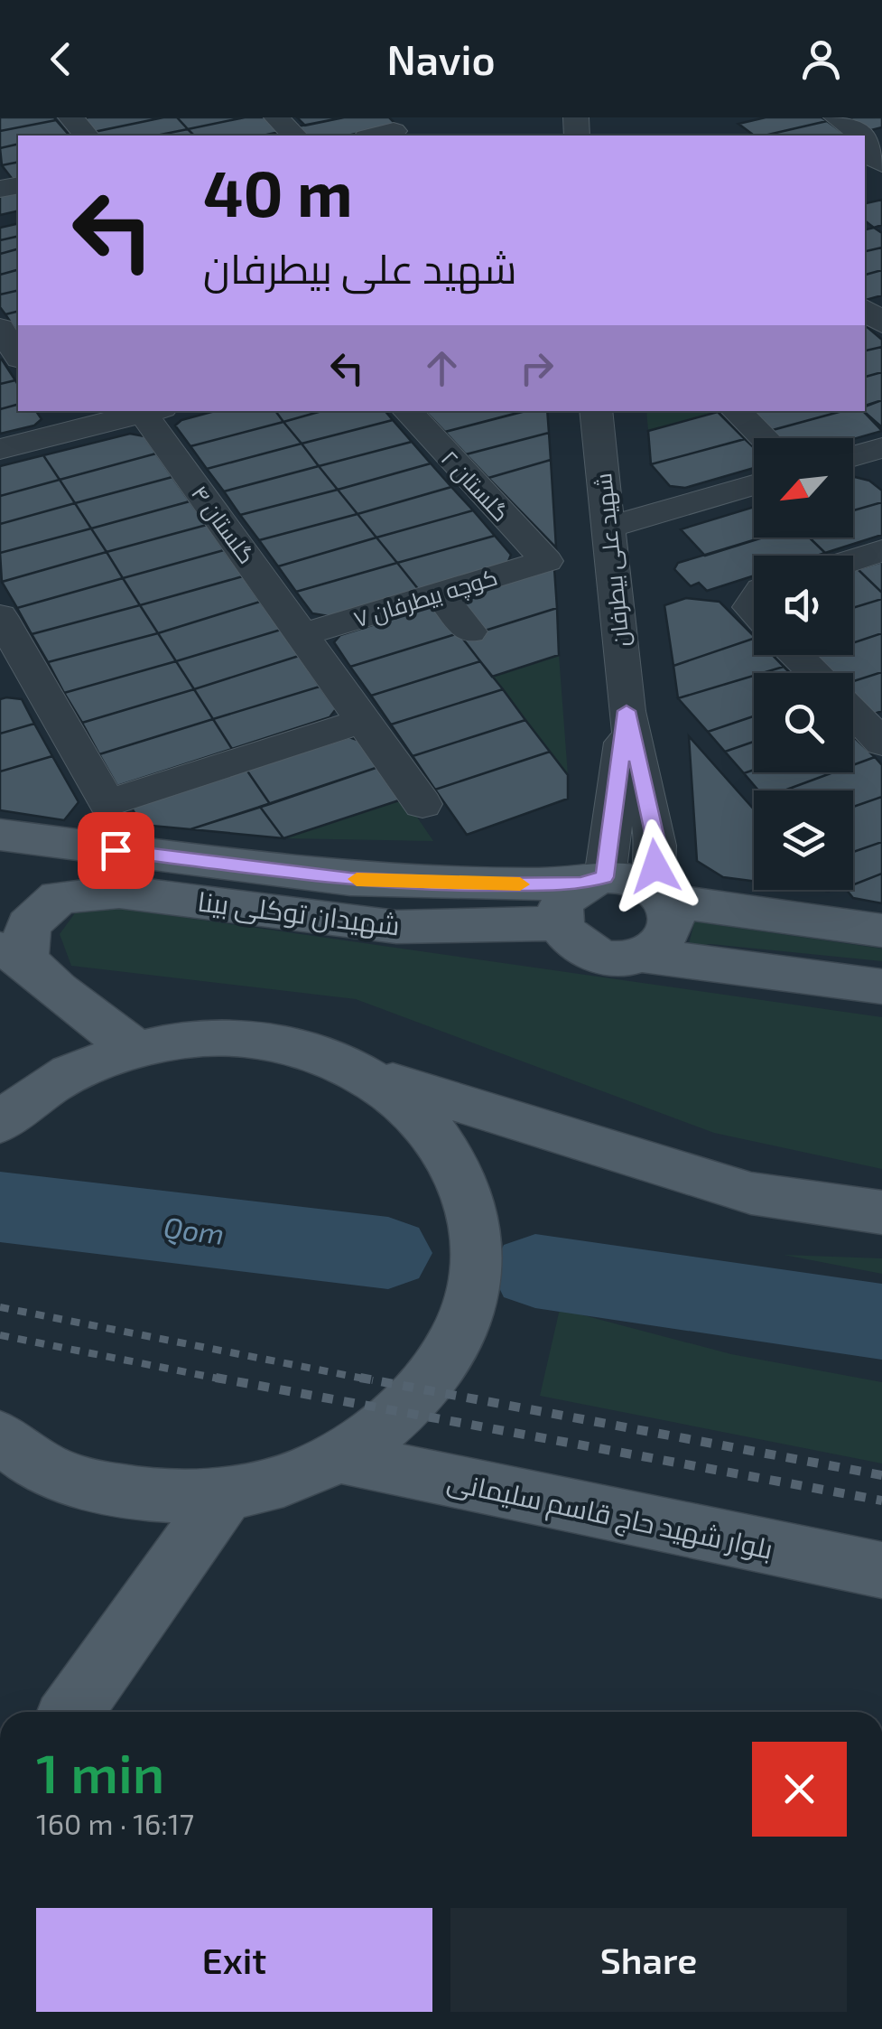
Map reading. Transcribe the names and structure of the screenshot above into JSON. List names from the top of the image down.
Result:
{
  "streets": {
    "main road": ["شهیدان توکلی بینا", "بلوار شهید حاج قاسم سلیمانی"],
    "street": [
      "گلستان ۲",
      "گلستان ۴",
      "شهید علی بیطرفان",
      "کوچه بیطرفان ۷"
    ]
  },
  "crossings": [
    ["گلستان ۲", "کوچه بیطرفان ۷"],
    ["گلستان ۴", "کوچه بیطرفان ۷"],
    ["شهید علی بیطرفان", "شهیدان توکلی بینا"]
  ],
  "water": ["Qom"],
  "north": "bottom left",
  "page": {
    "header": "Navio",
    "turn": ["40 m", "شهید علی بیطرفان"],
    "heading": ["1 min", "160 m · 16:17"],
    "buttons": ["Exit", "Share"]
  }
}
